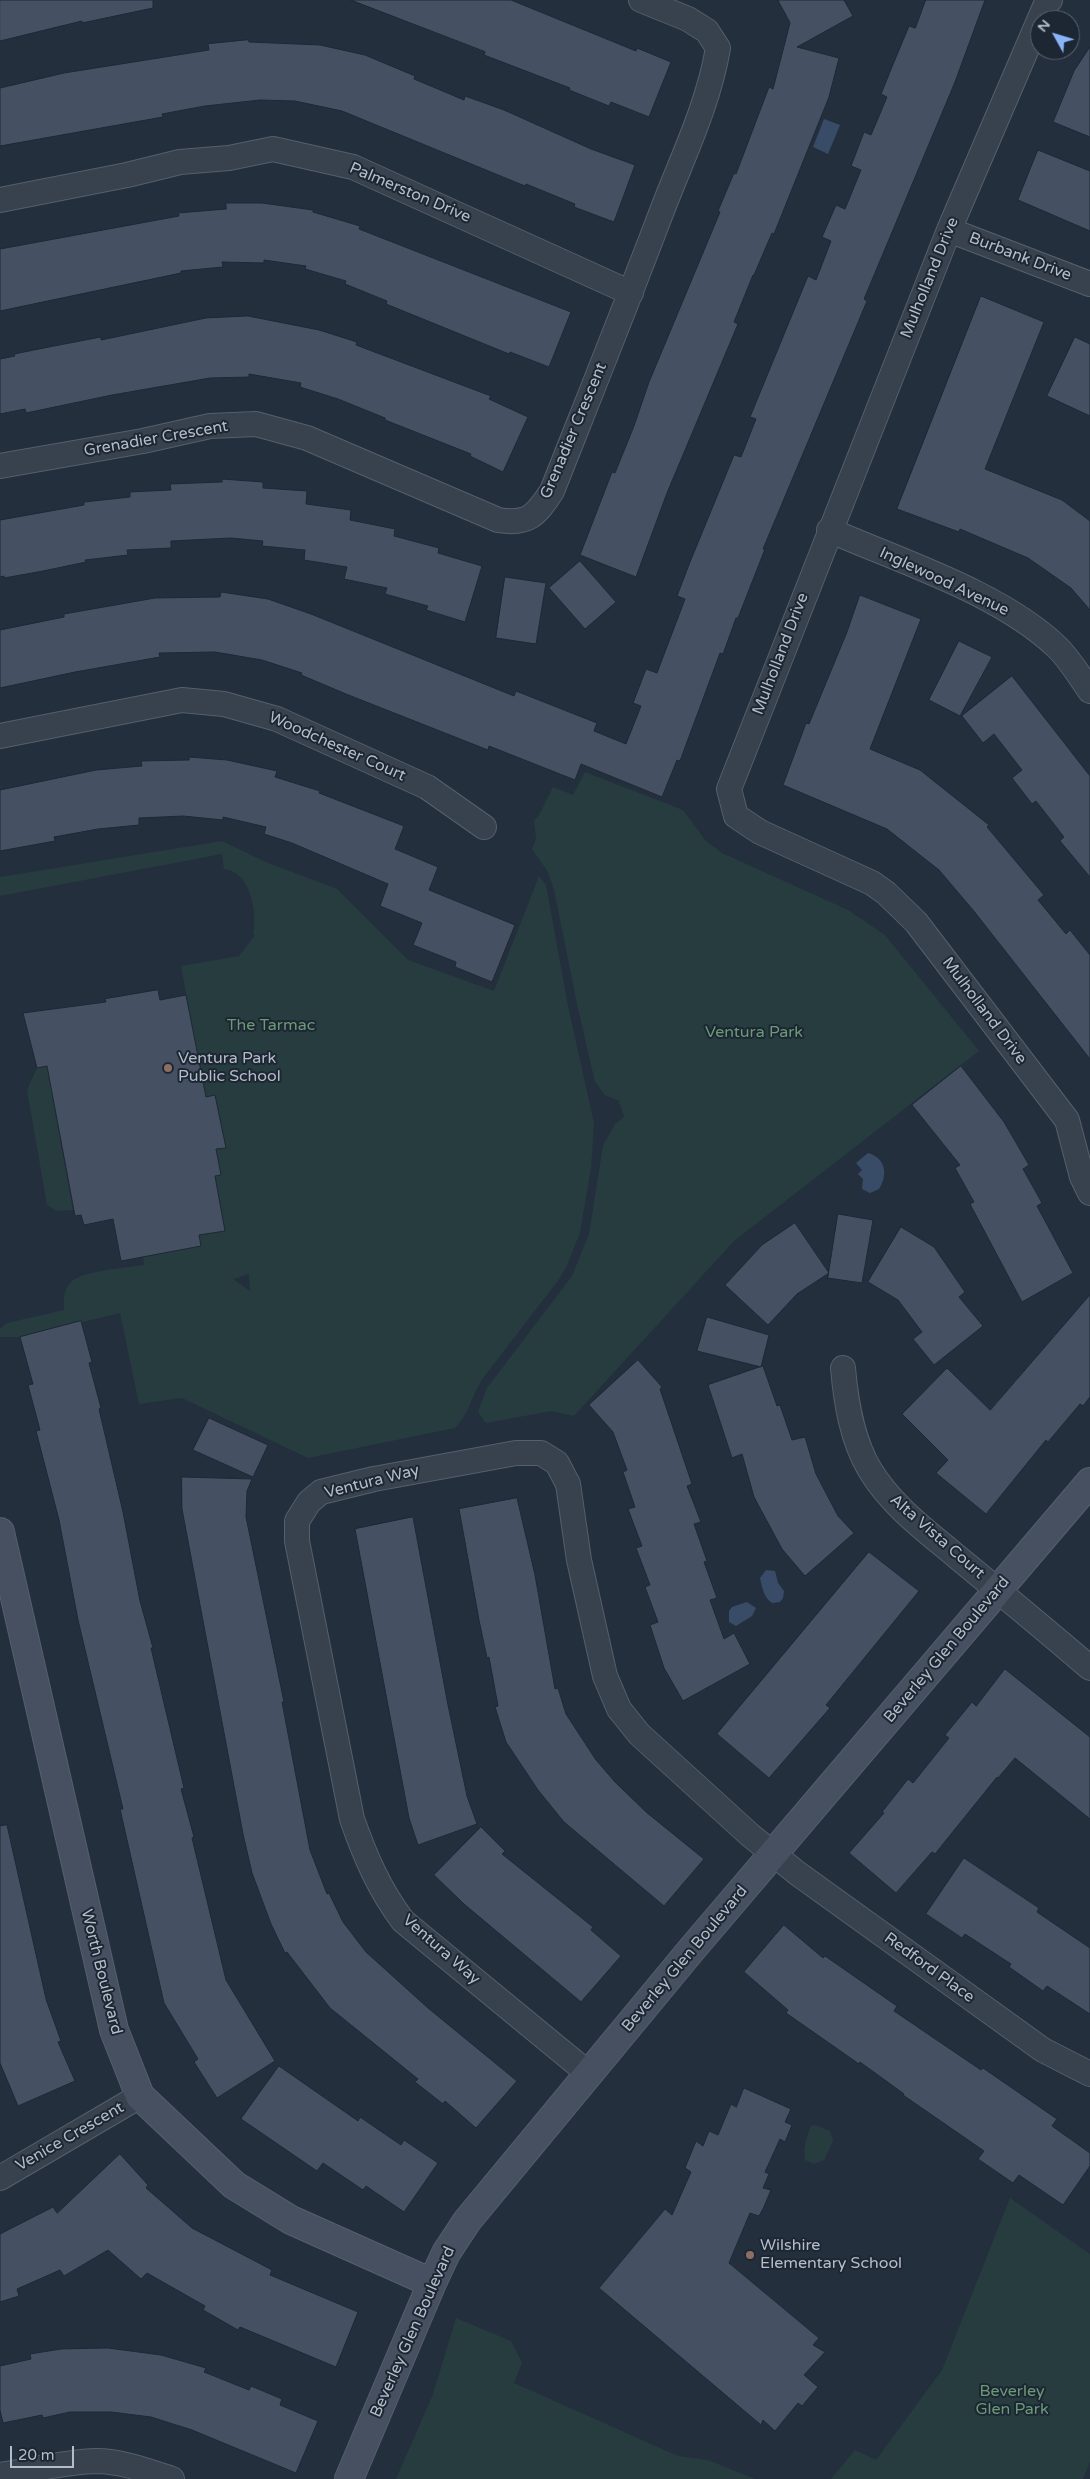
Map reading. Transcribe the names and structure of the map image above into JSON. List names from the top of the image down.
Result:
{
  "streets": {
    "street": [
      "Palmerston Drive",
      "Burbank Drive",
      "Mulholland Drive",
      "Grenadier Crescent",
      "Inglewood Avenue",
      "Woodchester Court",
      "Ventura Way",
      "Alta Vista Court",
      "Beverley Glen Boulevard",
      "Redford Place",
      "Worth Boulevard",
      "Venice Crescent"
    ]
  },
  "crossings": [
    ["Palmerston Drive", "Grenadier Crescent"],
    ["Burbank Drive", "Mulholland Drive"],
    ["Mulholland Drive", "Inglewood Avenue"],
    ["Ventura Way", "Beverley Glen Boulevard"],
    ["Ventura Way", "Redford Place"],
    ["Alta Vista Court", "Beverley Glen Boulevard"],
    ["Beverley Glen Boulevard", "Redford Place"],
    ["Beverley Glen Boulevard", "Worth Boulevard"],
    ["Worth Boulevard", "Venice Crescent"]
  ],
  "parks": ["The Tarmac", "Ventura Park", "Beverley Glen Park"],
  "places": ["Ventura Park Public School", "Wilshire Elementary School"],
  "scale_bar": "20 m",
  "north": "top left"
}
